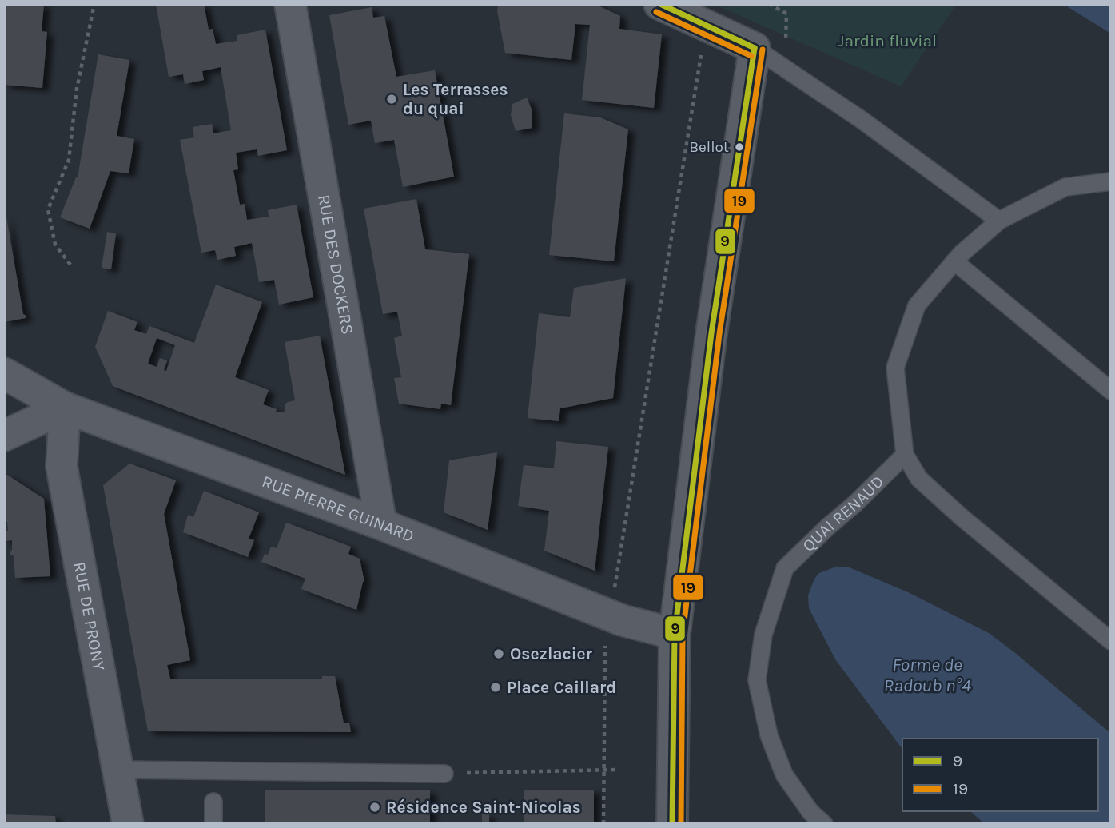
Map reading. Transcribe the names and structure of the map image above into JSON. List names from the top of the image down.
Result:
{
  "streets": {
    "street": ["RUE DES DOCKERS", "RUE PIERRE GUINARD", "RUE DE PRONY"],
    "lane": ["QUAI RENAUD"]
  },
  "crossings": [
    ["RUE DES DOCKERS", "RUE PIERRE GUINARD"],
    ["RUE PIERRE GUINARD", "RUE DE PRONY"]
  ],
  "water": ["Forme de Radoub n°4"],
  "parks": ["Jardin fluvial"],
  "places": [
    "Les Terrasses du quai",
    "Bellot",
    "Osezlacier",
    "Place Caillard",
    "Résidence Saint-Nicolas"
  ],
  "lines": ["transit line 9", "transit line 19"],
  "legend": ["9", "19"]
}
